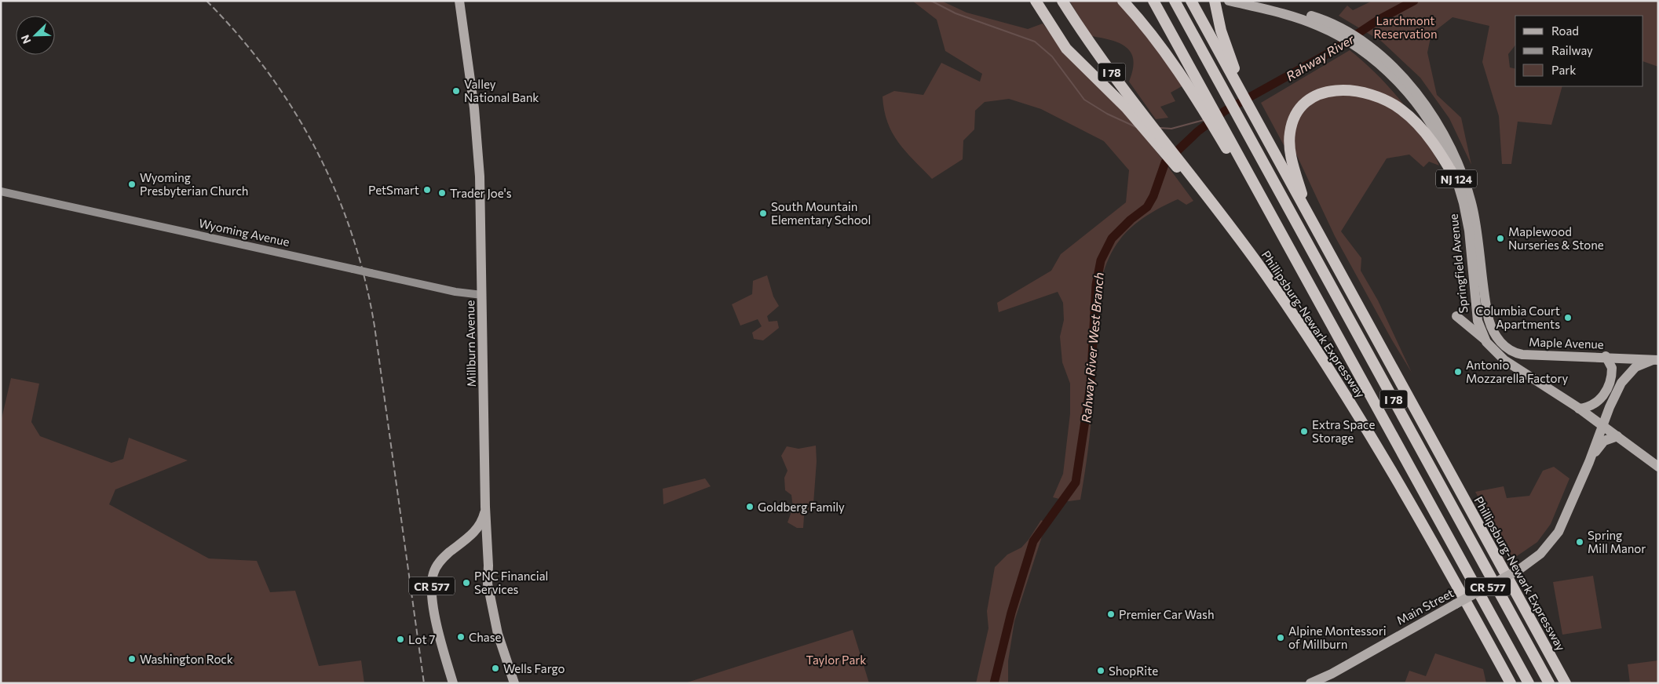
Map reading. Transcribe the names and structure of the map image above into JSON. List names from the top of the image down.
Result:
{
  "streets": {
    "highway": ["I 78", "Phillipsburg-Newark Expressway"],
    "main road": [
      "NJ 124",
      "Wyoming Avenue",
      "Springfield Avenue",
      "Maple Avenue",
      "Millburn Avenue",
      "CR 577",
      "Main Street"
    ]
  },
  "crossings": [
    ["I 78", "Phillipsburg-Newark Expressway"],
    ["Wyoming Avenue", "Millburn Avenue"],
    ["Springfield Avenue", "Maple Avenue"],
    ["Springfield Avenue", "CR 577"],
    ["Springfield Avenue", "Main Street"],
    ["Maple Avenue", "CR 577"],
    ["Millburn Avenue", "CR 577"],
    ["CR 577", "Main Street"]
  ],
  "water": ["Rahway River", "Rahway River West Branch"],
  "parks": ["Larchmont Reservation", "Taylor Park"],
  "places": [
    "Valley National Bank",
    "Wyoming Presbyterian Church",
    "PetSmart",
    "Trader Joe's",
    "South Mountain Elementary School",
    "Maplewood Nurseries & Stone",
    "Columbia Court Apartments",
    "Antonio Mozzarella Factory",
    "Extra Space Storage",
    "Goldberg Family",
    "Spring Mill Manor",
    "PNC Financial Services",
    "Premier Car Wash",
    "Chase",
    "Alpine Montessori of Millburn",
    "Lot 7",
    "Washington Rock",
    "Wells Fargo",
    "ShopRite"
  ],
  "legend": ["Road", "Railway", "Park"],
  "north": "bottom left"
}
